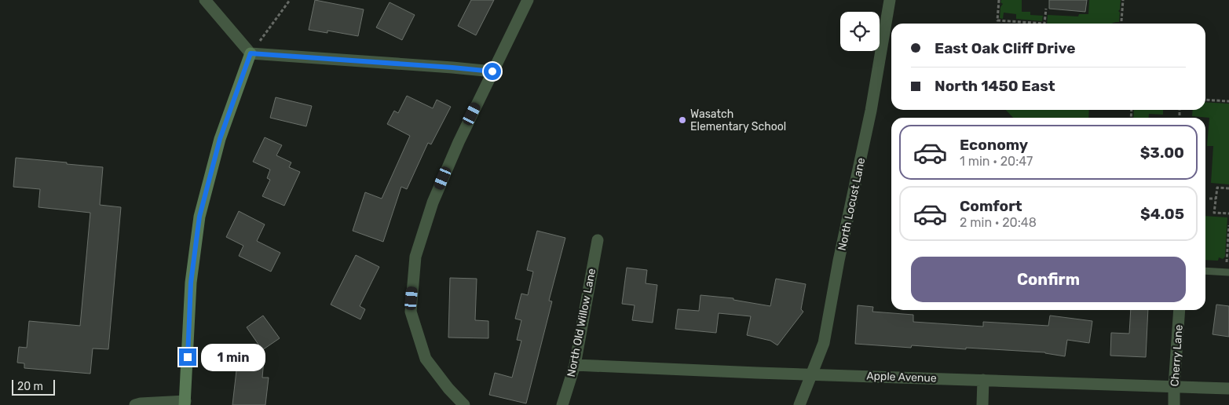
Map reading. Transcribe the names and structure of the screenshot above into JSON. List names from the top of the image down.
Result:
{
  "streets": {
    "street": [
      "North Locust Lane",
      "North Old Willow Lane",
      "Cherry Lane",
      "Apple Avenue"
    ]
  },
  "crossings": [
    ["North Locust Lane", "Apple Avenue"],
    ["North Old Willow Lane", "Apple Avenue"],
    ["Cherry Lane", "Apple Avenue"]
  ],
  "places": ["Wasatch Elementary School"],
  "scale_bar": "20 m",
  "page": {
    "banner": ["East Oak Cliff Drive", "North 1450 East"],
    "list": [
      {
        "name": "Economy",
        "note": "1 min · 20:47",
        "value": "$3.00"
      },
      {
        "name": "Comfort",
        "note": "2 min · 20:48",
        "value": "$4.05"
      }
    ],
    "buttons": "Confirm",
    "bubble": "1 min",
    "scale": "20 m"
  }
}
